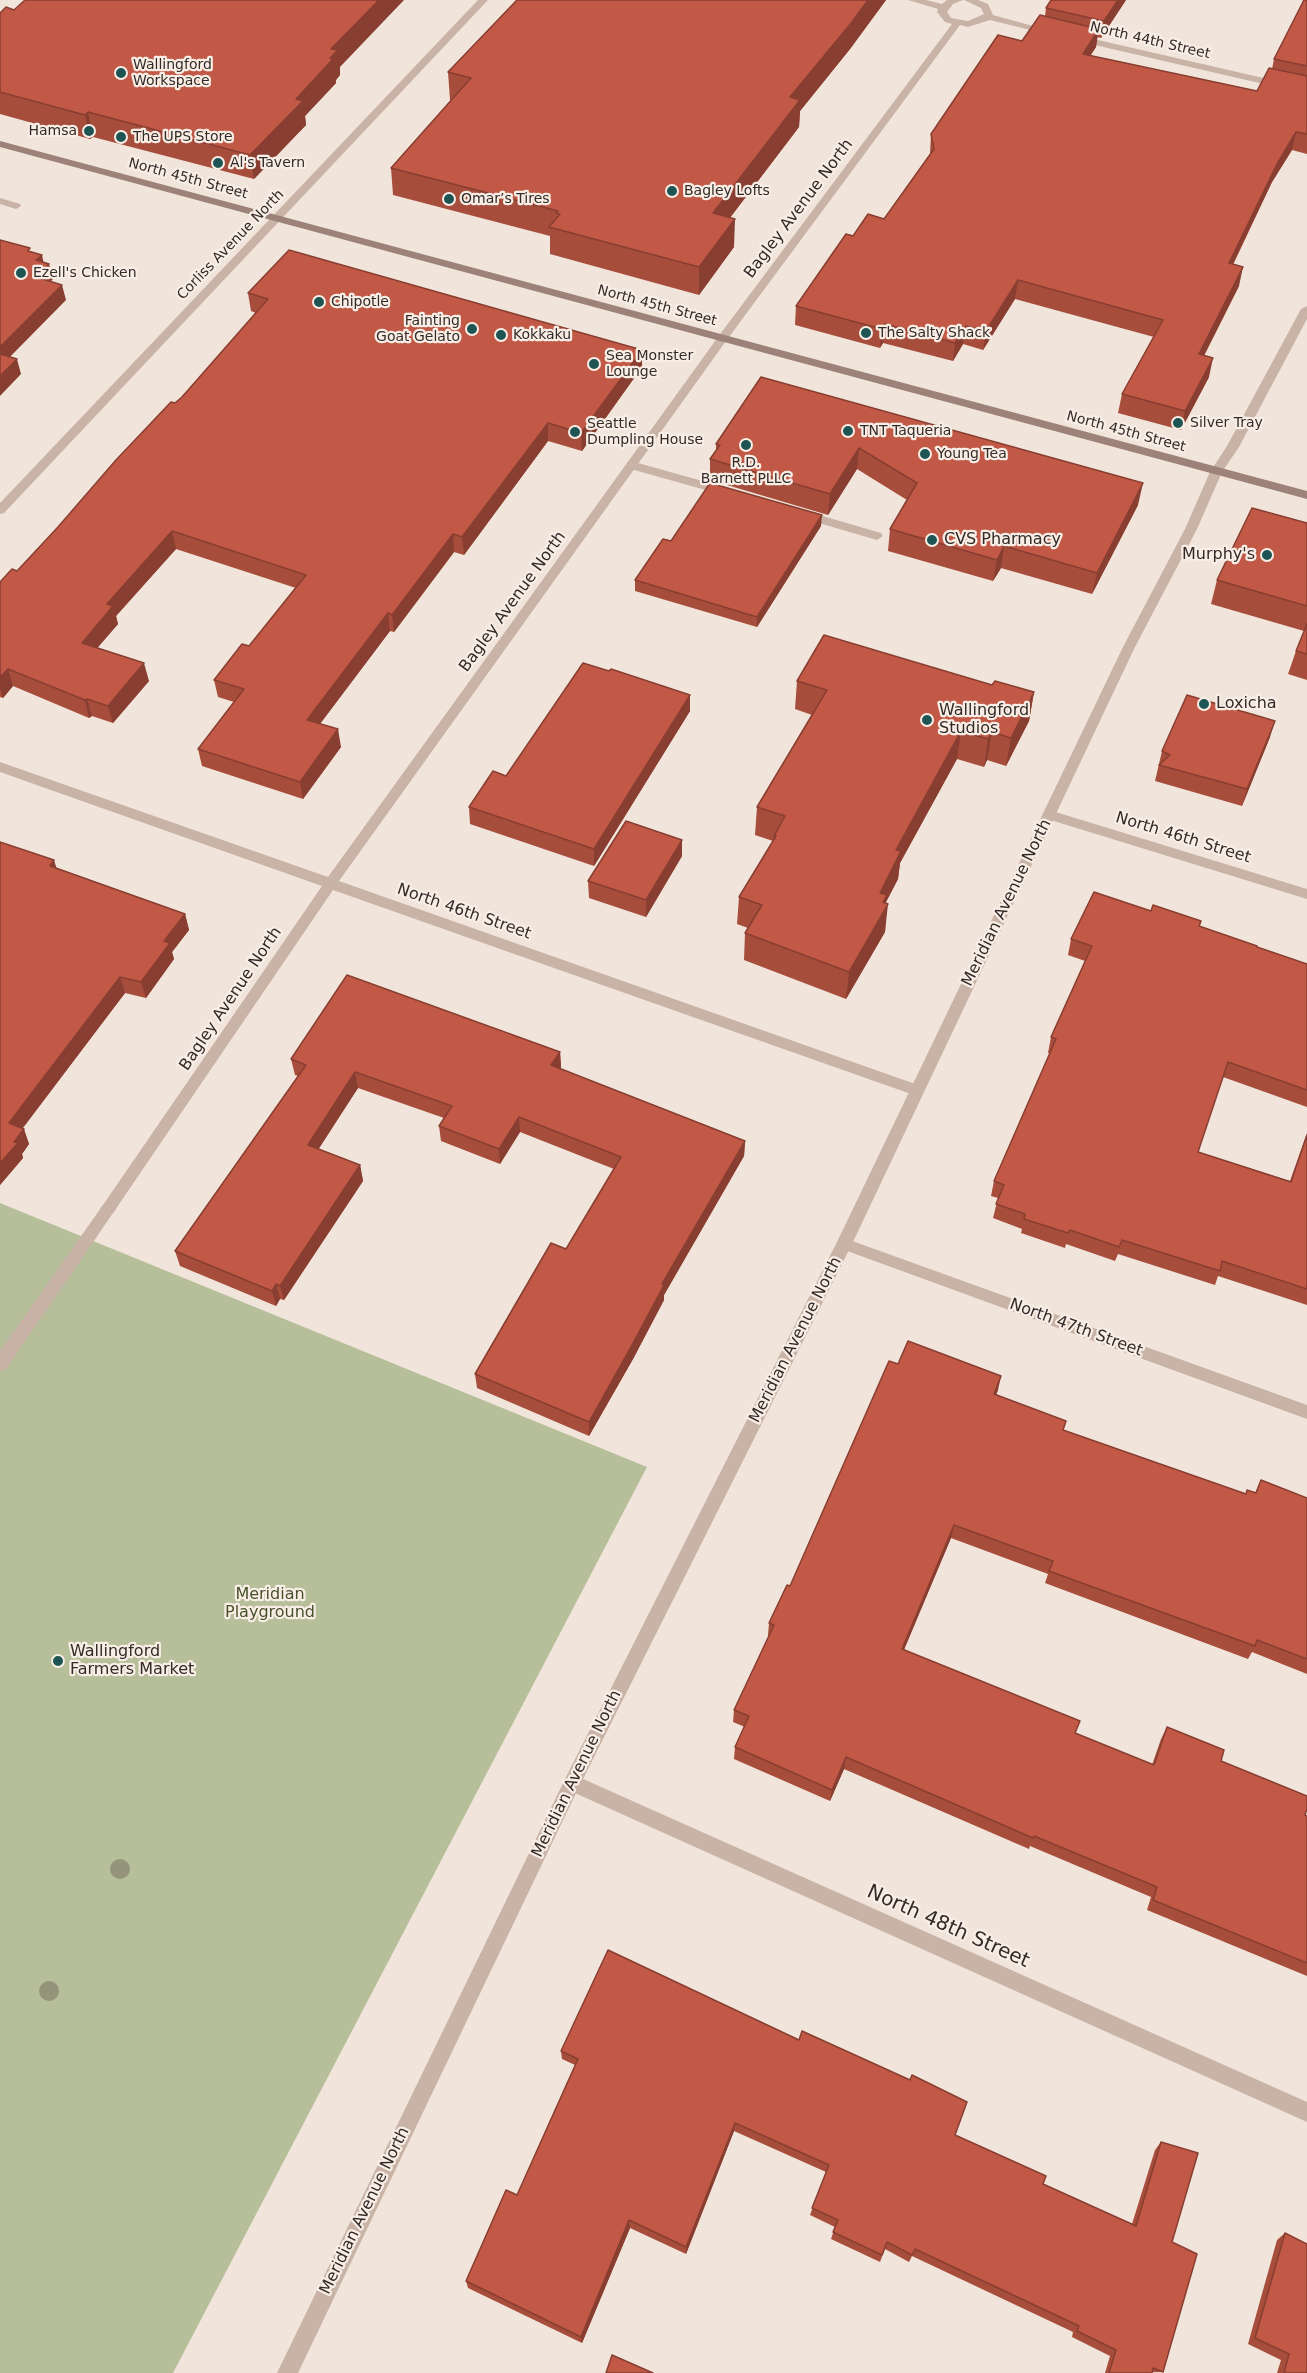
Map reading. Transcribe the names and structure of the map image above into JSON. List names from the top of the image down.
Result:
{
  "streets": {
    "main road": ["North 45th Street"],
    "street": [
      "North 44th Street",
      "Bagley Avenue North",
      "Corliss Avenue North",
      "North 46th Street",
      "Meridian Avenue North",
      "North 47th Street",
      "North 48th Street"
    ]
  },
  "crossings": [
    ["North 45th Street", "Bagley Avenue North"],
    ["North 45th Street", "Corliss Avenue North"],
    ["North 45th Street", "Meridian Avenue North"],
    ["Bagley Avenue North", "North 46th Street"],
    ["North 46th Street", "Meridian Avenue North"],
    ["Meridian Avenue North", "North 47th Street"],
    ["Meridian Avenue North", "North 48th Street"]
  ],
  "parks": ["Meridian Playground"],
  "places": [
    "Wallingford Workspace",
    "Hamsa",
    "The UPS Store",
    "Al's Tavern",
    "Bagley Lofts",
    "Omar’s Tires",
    "Ezell's Chicken",
    "Chipotle",
    "Fainting Goat Gelato",
    "The Salty Shack",
    "Kokkaku",
    "Sea Monster Lounge",
    "Silver Tray",
    "TNT Taqueria",
    "Seattle Dumpling House",
    "R.D. Barnett PLLC",
    "Young Tea",
    "CVS Pharmacy",
    "Murphy's",
    "Loxicha",
    "Wallingford Studios",
    "Wallingford Farmers Market"
  ]
}
